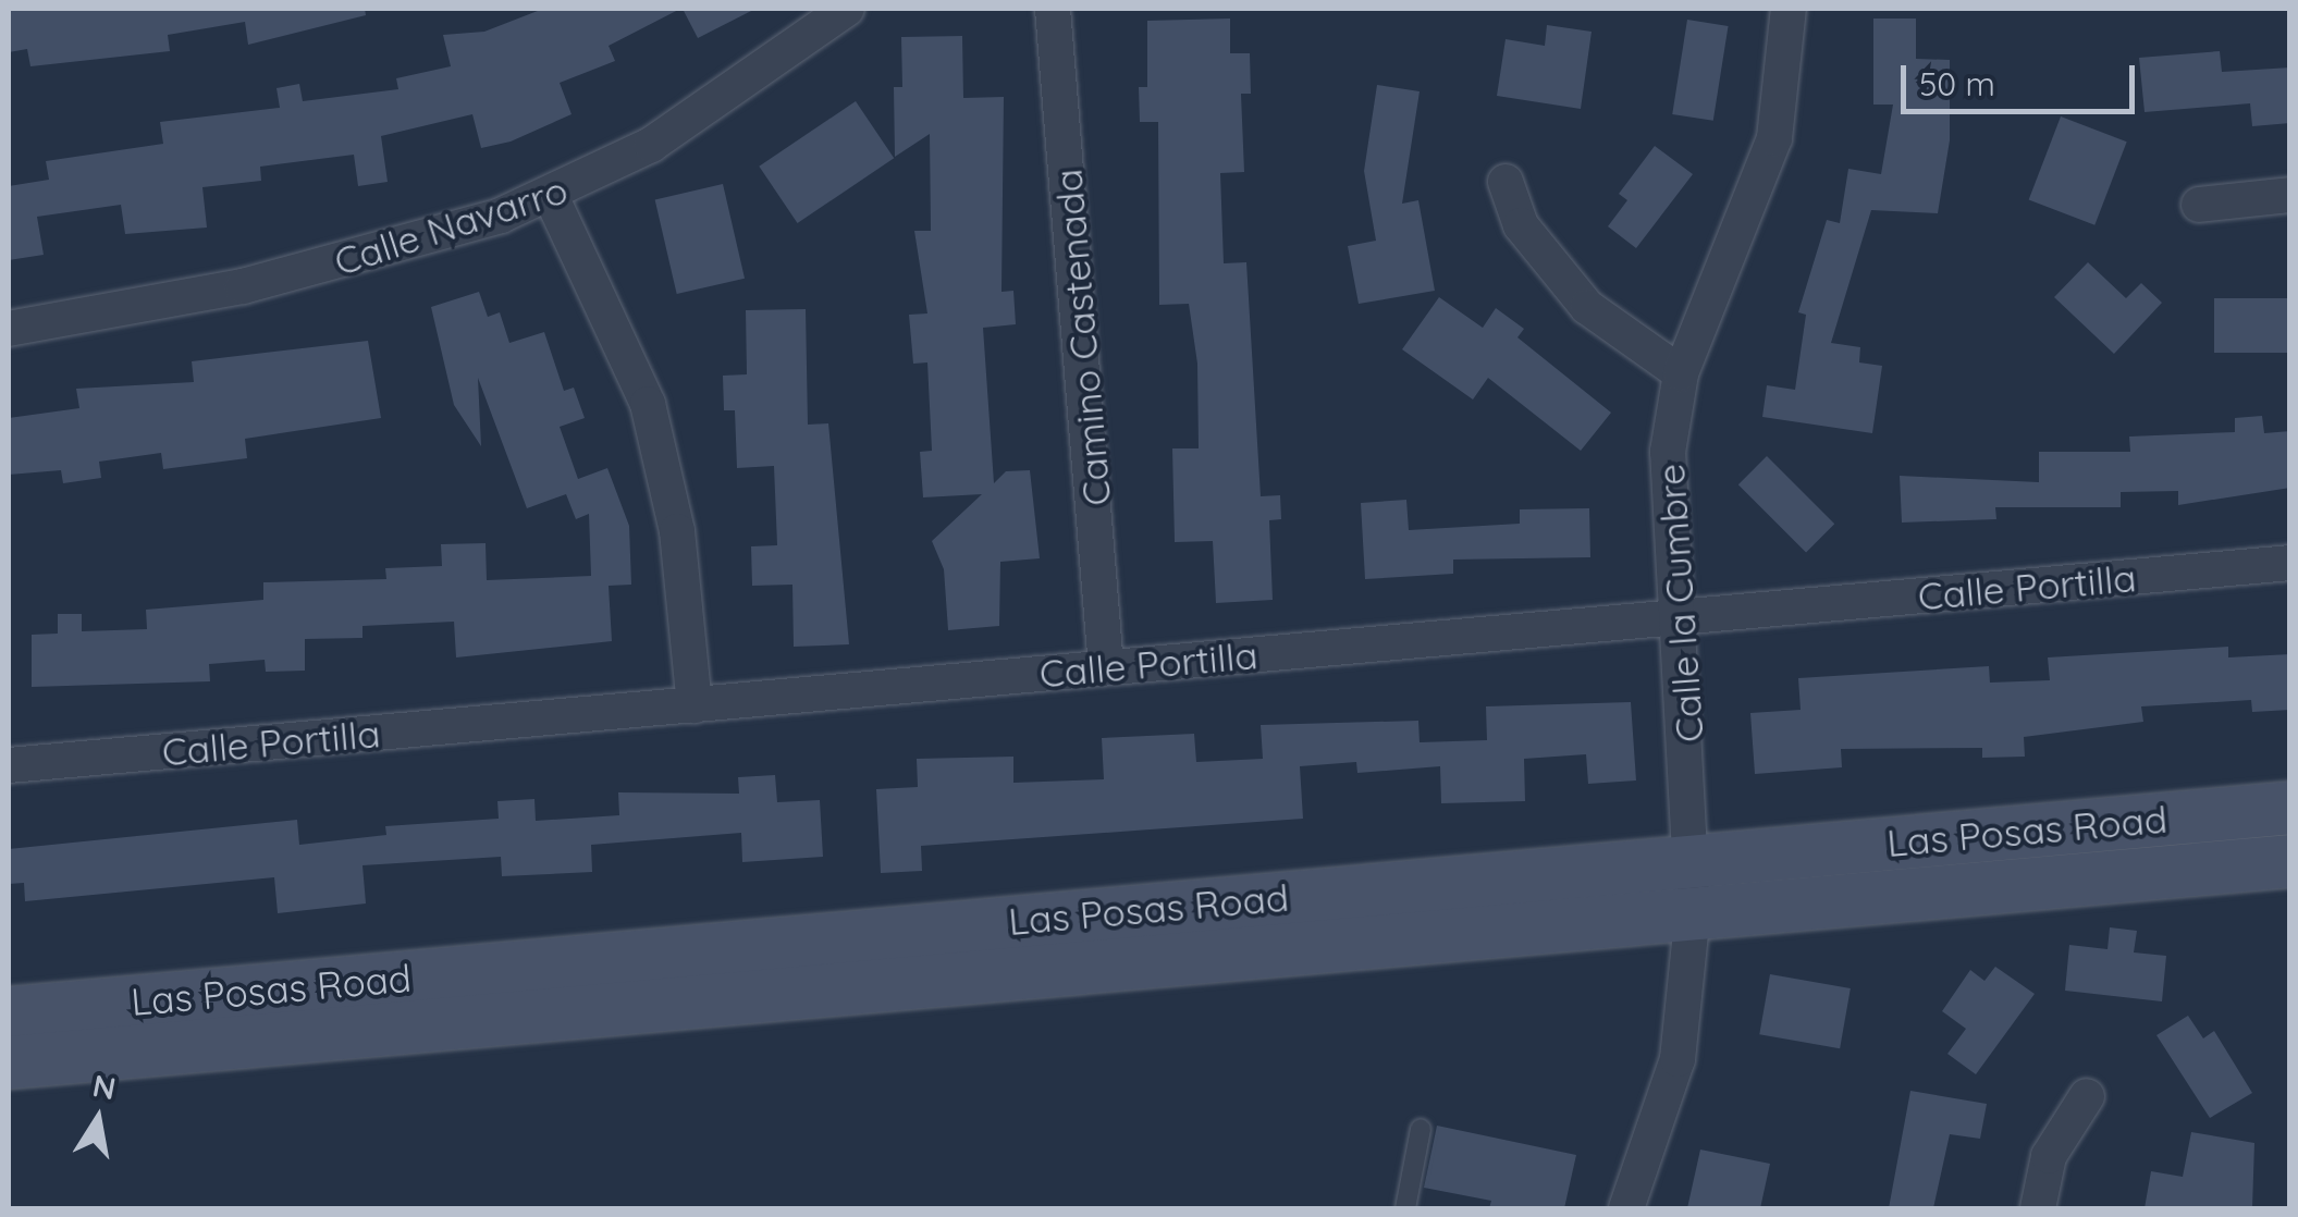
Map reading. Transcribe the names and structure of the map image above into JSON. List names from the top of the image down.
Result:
{
  "streets": {
    "main road": ["Las Posas Road"],
    "street": [
      "Calle Navarro",
      "Camino Castenada",
      "Calle Portilla",
      "Calle la Cumbre"
    ]
  },
  "crossings": [
    ["Camino Castenada", "Calle Portilla"],
    ["Calle Portilla", "Calle la Cumbre"],
    ["Calle la Cumbre", "Las Posas Road"]
  ],
  "scale_bar": "50 m",
  "north": "top"
}
